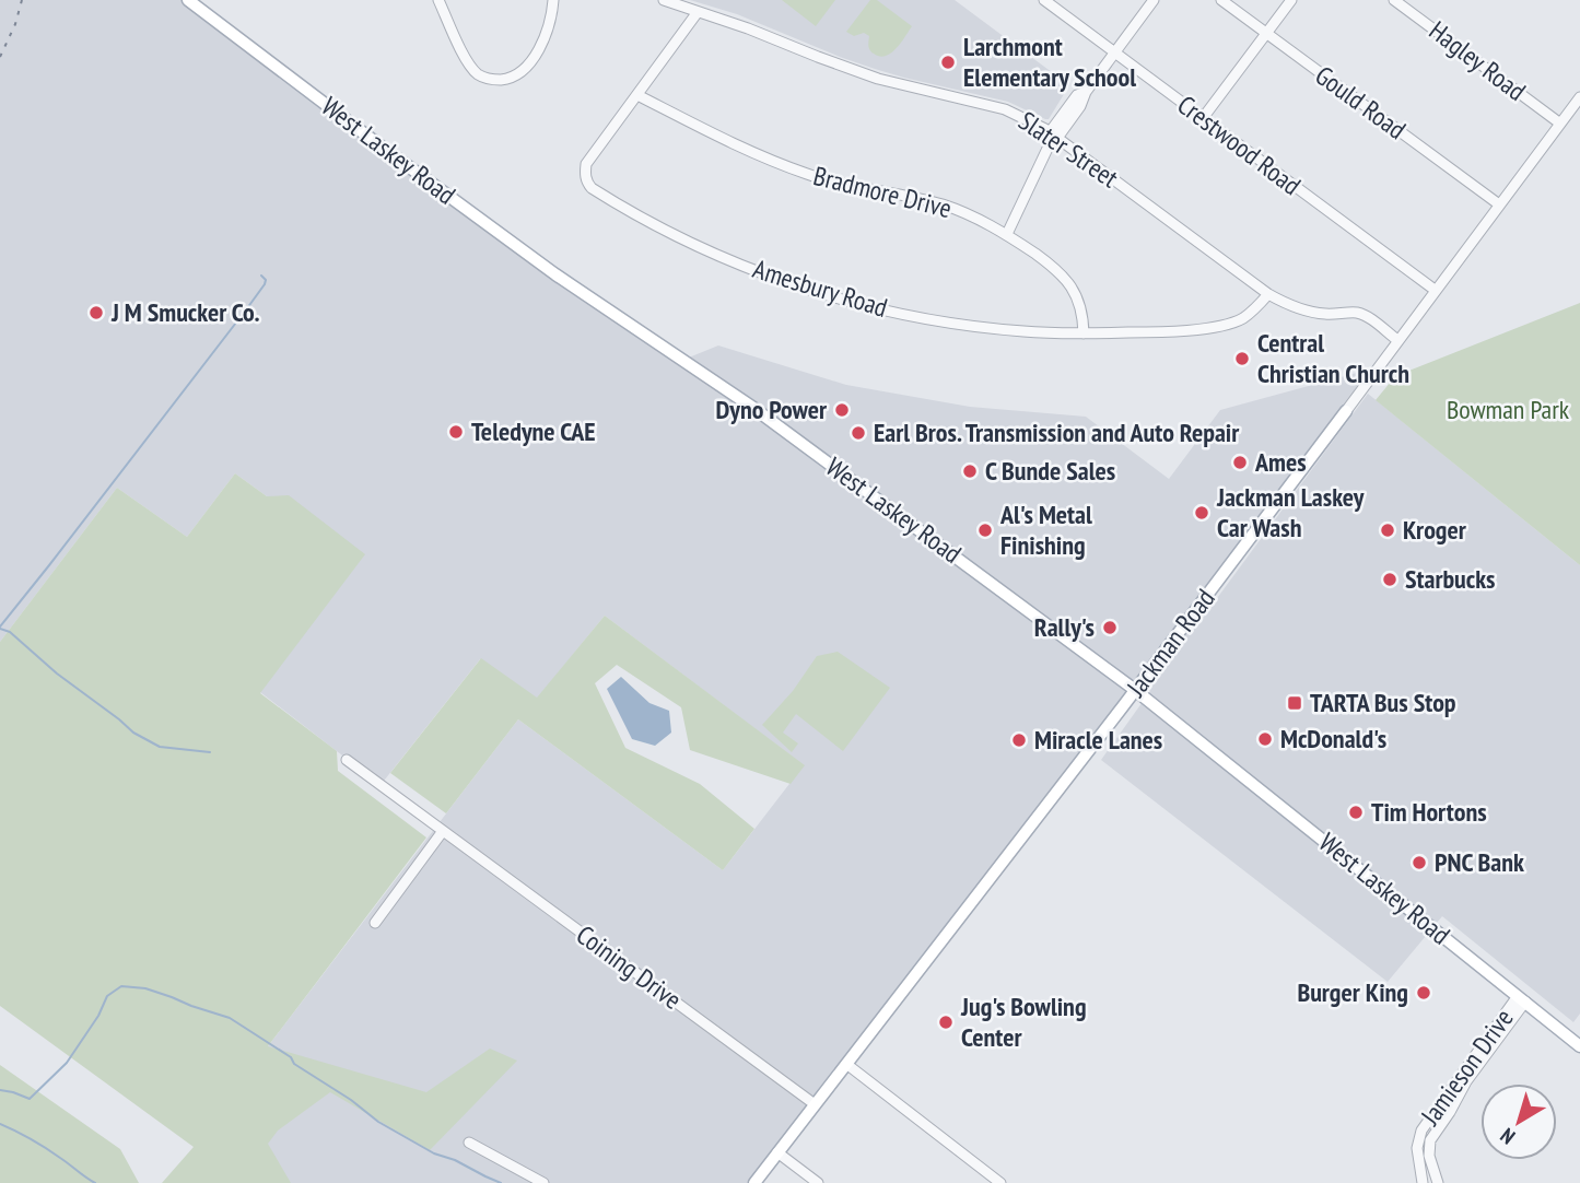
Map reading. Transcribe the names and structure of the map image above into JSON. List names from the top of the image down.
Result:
{
  "streets": {
    "main road": ["West Laskey Road", "Jackman Road"],
    "street": [
      "Hagley Road",
      "Gould Road",
      "Crestwood Road",
      "Slater Street",
      "Bradmore Drive",
      "Amesbury Road",
      "Coining Drive",
      "Jamieson Drive"
    ]
  },
  "crossings": [
    ["Hagley Road", "Jackman Road"],
    ["Gould Road", "Jackman Road"],
    ["Crestwood Road", "Jackman Road"],
    ["Slater Street", "Amesbury Road"],
    ["Slater Street", "Jackman Road"],
    ["West Laskey Road", "Jackman Road"],
    ["West Laskey Road", "Jamieson Drive"],
    ["Bradmore Drive", "Amesbury Road"],
    ["Jackman Road", "Coining Drive"]
  ],
  "parks": ["Bowman Park"],
  "places": {
    "other": [
      "Larchmont Elementary School",
      "J M Smucker Co.",
      "Central Christian Church",
      "Dyno Power",
      "Teledyne CAE",
      "Earl Bros. Transmission and Auto Repair",
      "Ames",
      "C Bunde Sales",
      "Jackman Laskey Car Wash",
      "Al's Metal Finishing",
      "Kroger",
      "Starbucks",
      "Rally's",
      "McDonald's",
      "Miracle Lanes",
      "Tim Hortons",
      "PNC Bank",
      "Burger King",
      "Jug's Bowling Center"
    ],
    "transit": ["TARTA Bus Stop"]
  },
  "north": "bottom left"
}
